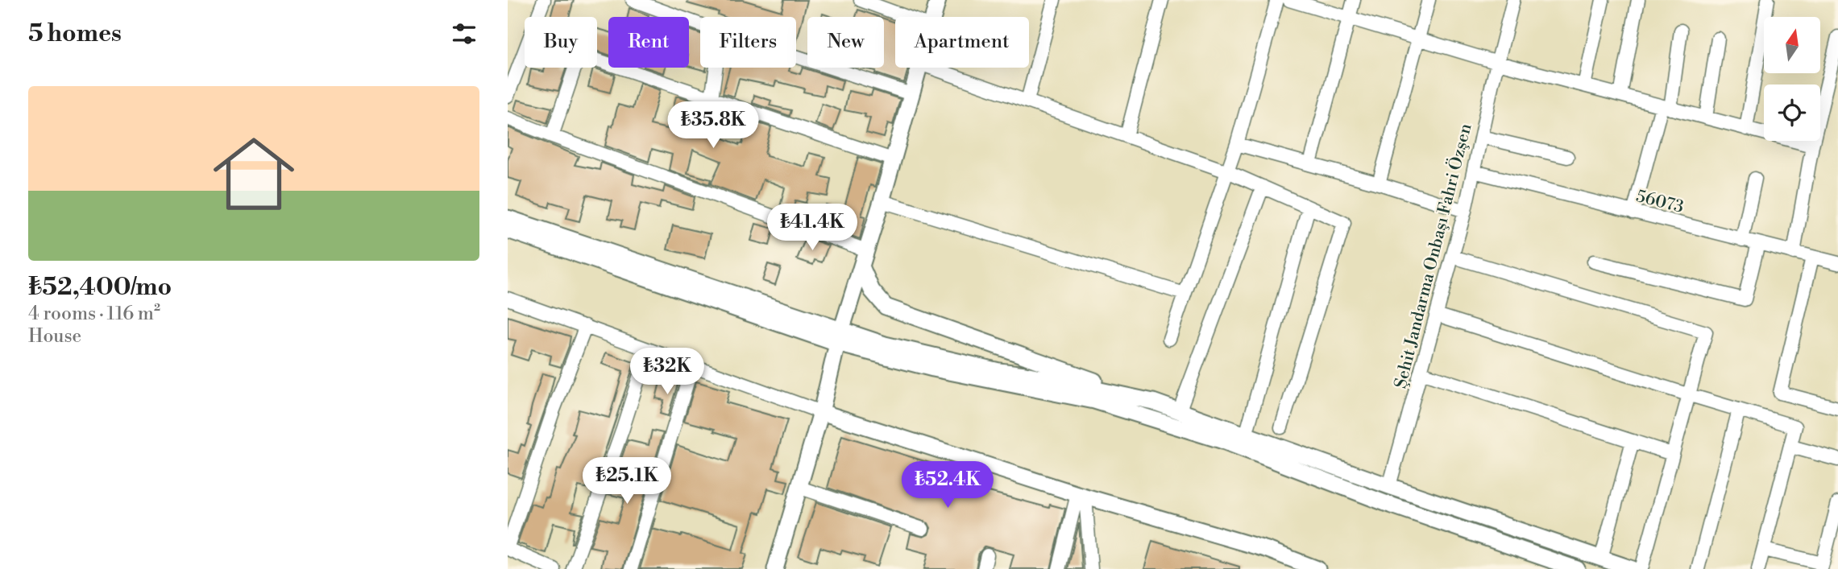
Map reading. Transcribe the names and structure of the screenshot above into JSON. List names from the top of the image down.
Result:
{
  "streets": {
    "street": ["56073", "Şehit Jandarma Onbaşı Fahri Özşen"]
  },
  "crossings": [
    ["56073", "Şehit Jandarma Onbaşı Fahri Özşen"]
  ],
  "north": "top",
  "page": {
    "heading": "5 homes",
    "chip": [
      "Buy",
      "Rent",
      "Filters",
      "New",
      "Apartment"
    ],
    "list": [
      {
        "name": "₺52,400/mo",
        "note": "4 rooms · 116 m² · House"
      }
    ],
    "price": [
      "₺35.8K",
      "₺41.4K",
      "₺32K",
      "₺25.1K",
      "₺52.4K"
    ]
  }
}
